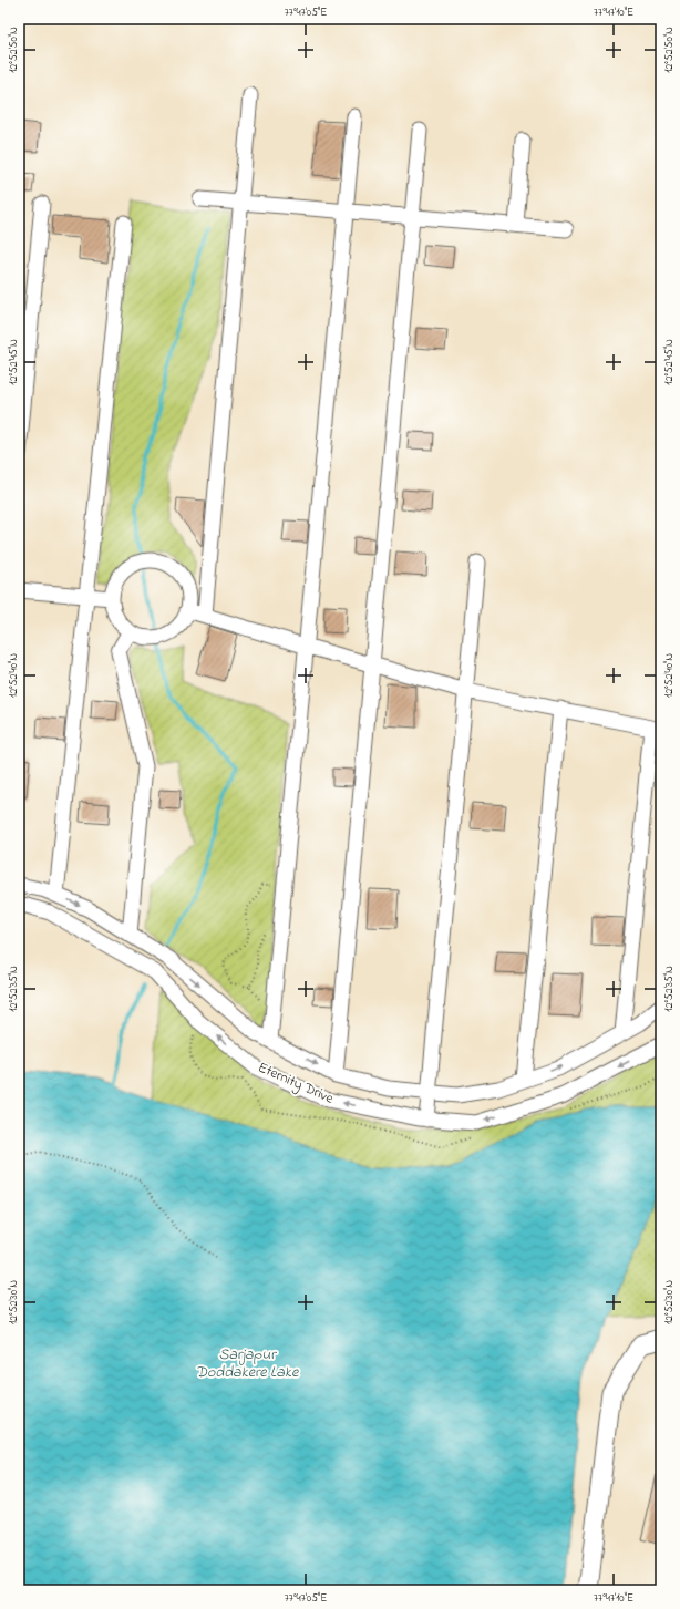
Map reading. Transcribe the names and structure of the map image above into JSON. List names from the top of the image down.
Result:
{
  "streets": {
    "street": ["Eternity Drive"]
  },
  "water": ["Sarjapur Doddakere Lake"],
  "coordinates": [
    "77°47'05\"E",
    "77°47'10\"E",
    "12°52'50\"N",
    "12°52'45\"N",
    "12°52'40\"N",
    "12°52'35\"N",
    "12°52'30\"N"
  ]
}
